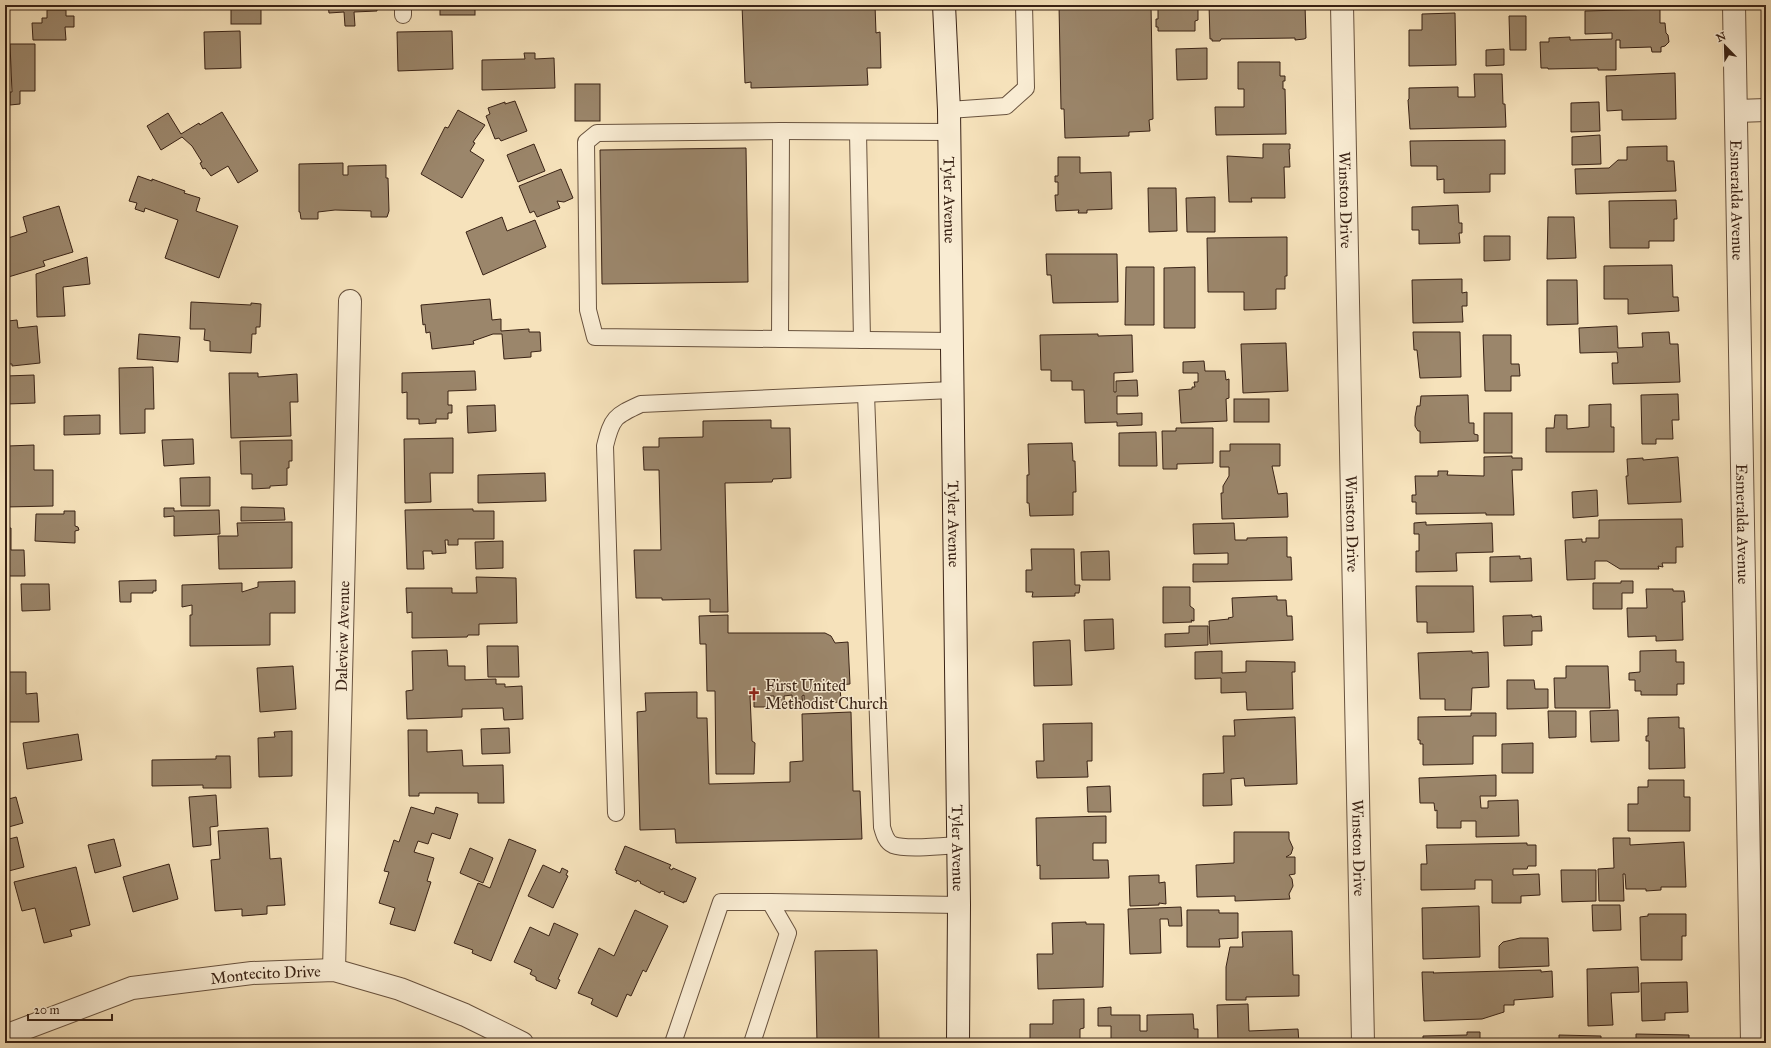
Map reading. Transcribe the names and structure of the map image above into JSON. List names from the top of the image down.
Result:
{
  "streets": {
    "street": [
      "Tyler Avenue",
      "Winston Drive",
      "Esmeralda Avenue",
      "Daleview Avenue",
      "Montecito Drive"
    ]
  },
  "crossings": [
    ["Daleview Avenue", "Montecito Drive"]
  ],
  "places": {
    "church": ["First United Methodist Church"]
  },
  "scale_bar": "20 m",
  "north": "top left"
}
